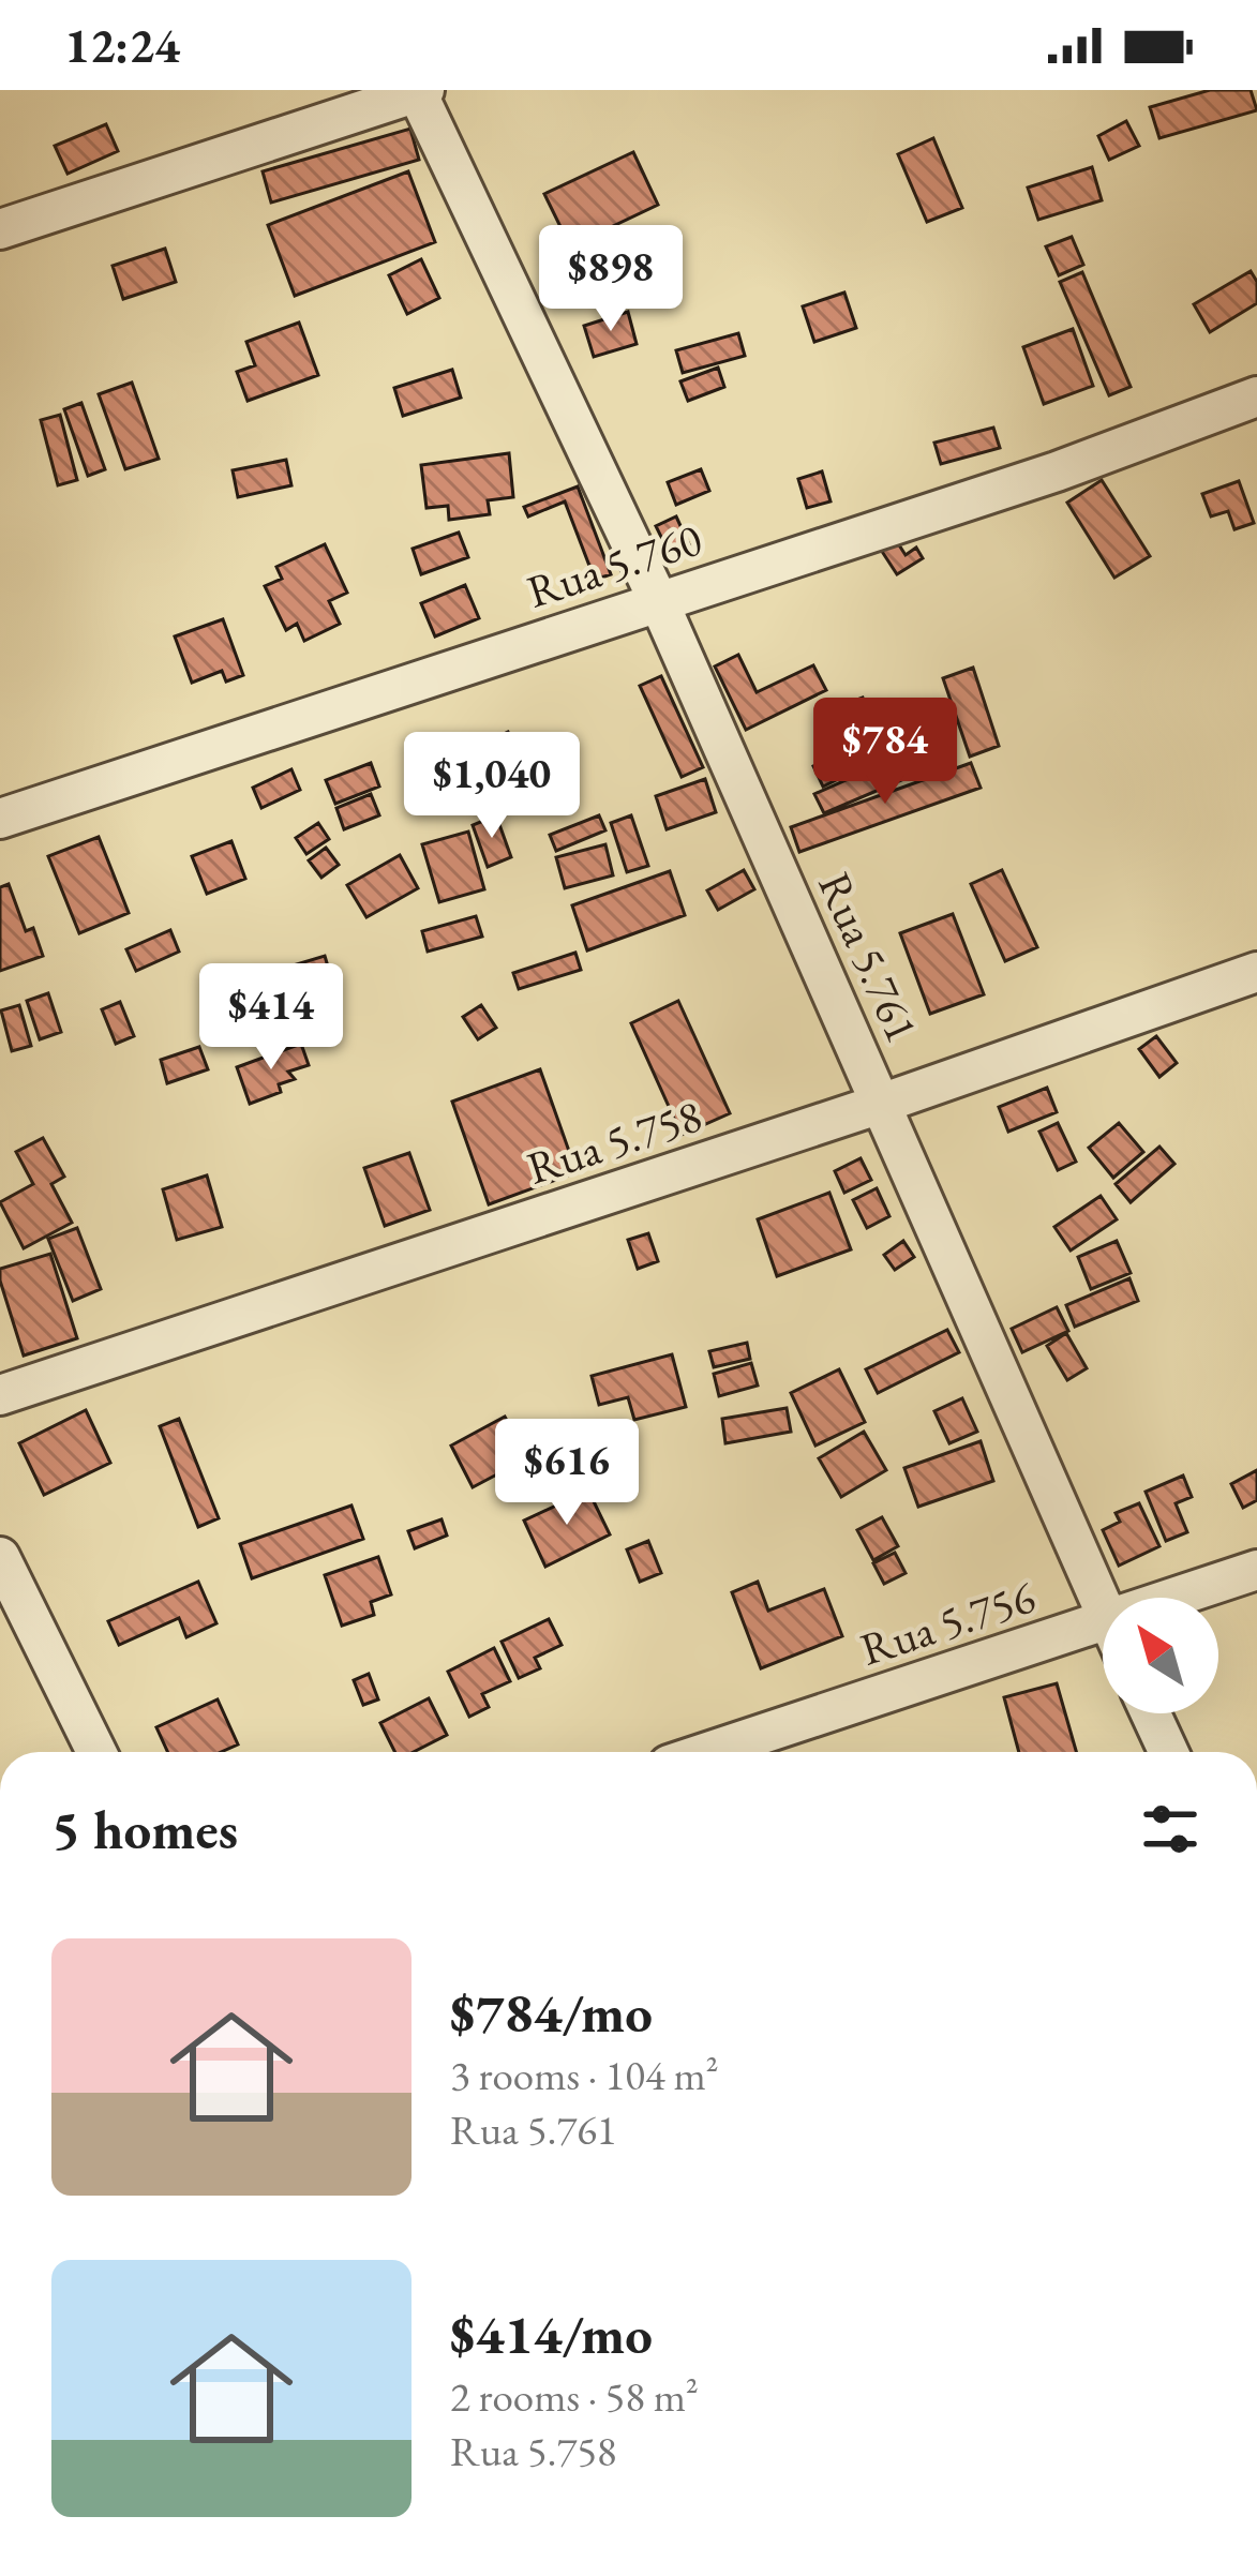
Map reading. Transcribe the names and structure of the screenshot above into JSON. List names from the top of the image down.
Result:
{
  "streets": {
    "street": [
      "Rua 5.760",
      "Rua 5.761",
      "Rua 5.758",
      "Rua 5.756"
    ]
  },
  "crossings": [
    ["Rua 5.760", "Rua 5.761"],
    ["Rua 5.761", "Rua 5.758"]
  ],
  "north": "top left",
  "page": {
    "status": "12:24",
    "price": [
      "$898",
      "$784",
      "$1,040",
      "$414",
      "$616"
    ],
    "heading": "5 homes",
    "list": [
      {
        "name": "$784/mo",
        "note": "3 rooms · 104 m² · Rua 5.761"
      },
      {
        "name": "$414/mo",
        "note": "2 rooms · 58 m² · Rua 5.758"
      }
    ]
  }
}
